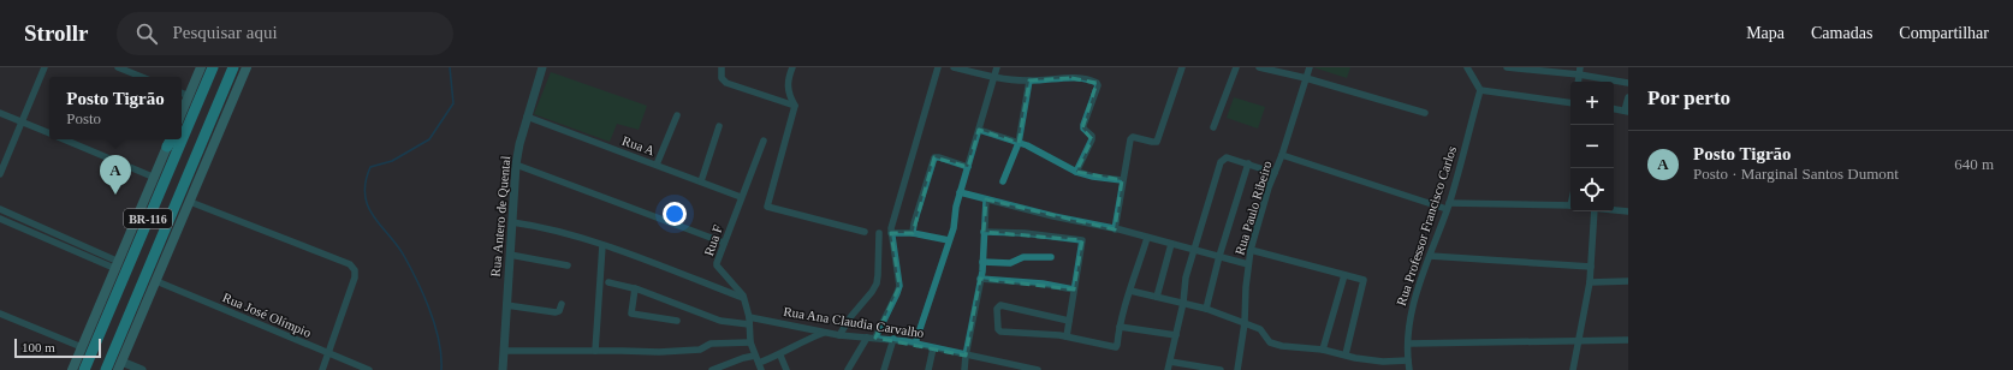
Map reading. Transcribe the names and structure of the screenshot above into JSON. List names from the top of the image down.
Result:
{
  "streets": {
    "highway": ["BR-116"],
    "street": [
      "Rua A",
      "Rua Paulo Ribeiro",
      "Rua Antero de Quental",
      "Rua Professor Francisco Carlos",
      "Rua F",
      "Rua José Olímpio",
      "Rua Ana Claudia Carvalho"
    ]
  },
  "crossings": [
    ["Rua A", "Rua Antero de Quental"],
    ["Rua A", "Rua F"],
    ["BR-116", "Rua José Olímpio"],
    ["Rua F", "Rua Ana Claudia Carvalho"]
  ],
  "scale_bar": "100 m",
  "page": {
    "header": "Strollr",
    "search": "Pesquisar aqui",
    "nav": ["Mapa", "Camadas", "Compartilhar"],
    "heading": "Por perto",
    "popup": ["Posto Tigrão", "Posto"],
    "map_buttons": ["+", "−"],
    "list": [
      {
        "mark": "A",
        "name": "Posto Tigrão",
        "note": "Posto · Marginal Santos Dumont",
        "value": "640 m"
      }
    ],
    "pins": "A",
    "scale": "100 m"
  }
}
